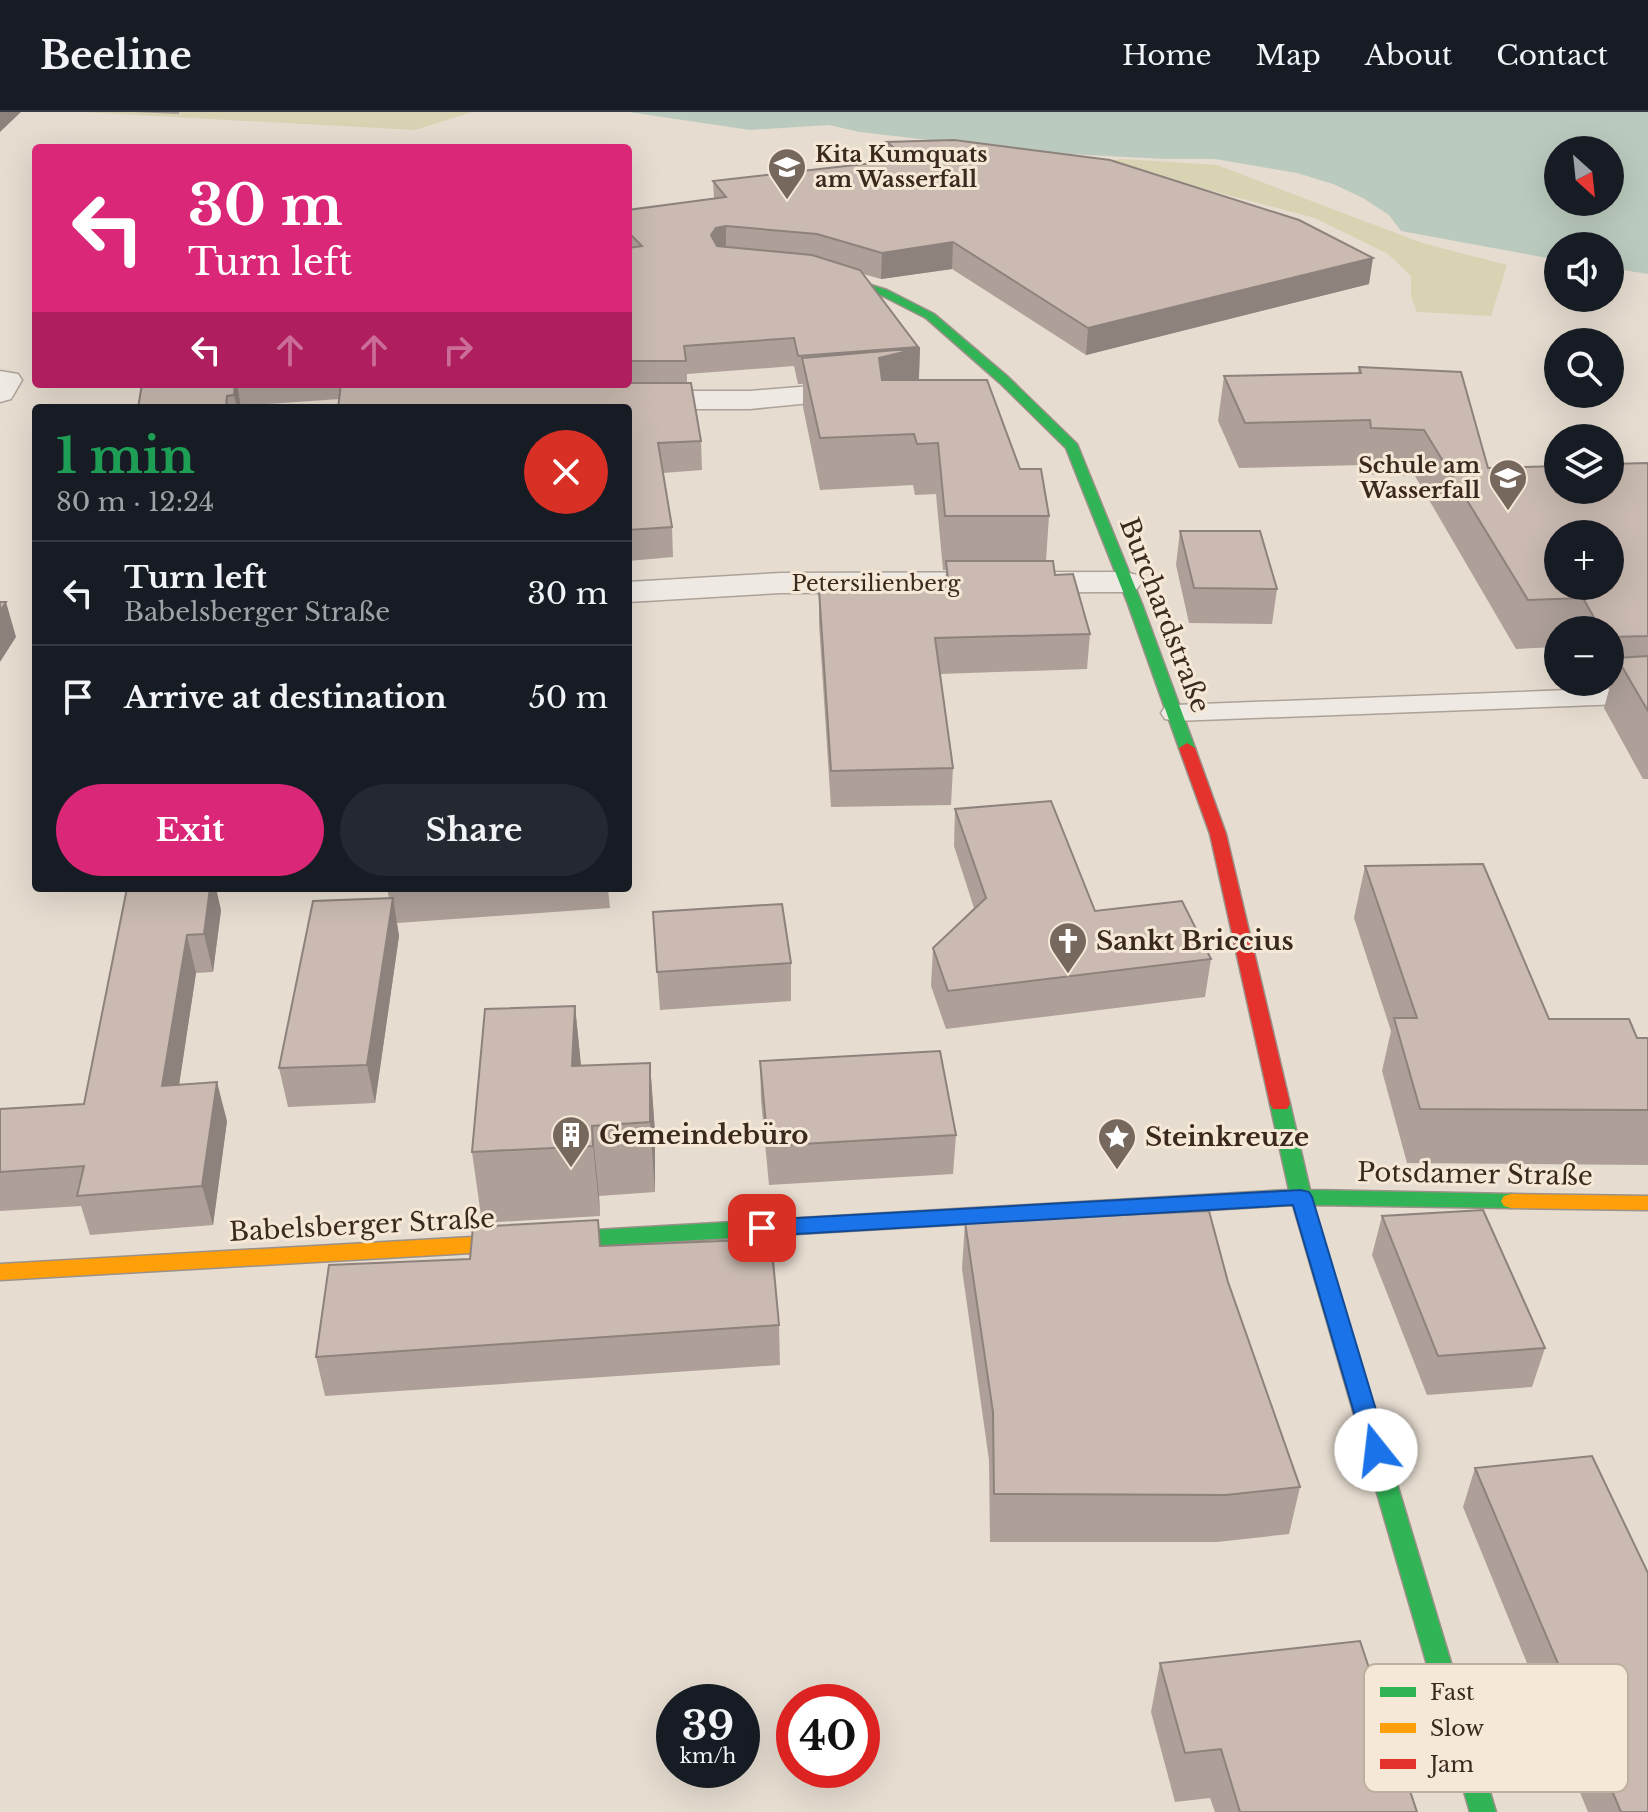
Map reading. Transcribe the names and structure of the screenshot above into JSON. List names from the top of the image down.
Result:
{
  "streets": {
    "street": [
      "Petersilienberg",
      "Burchardstraße",
      "Potsdamer Straße",
      "Babelsberger Straße"
    ]
  },
  "crossings": [
    ["Petersilienberg", "Burchardstraße"],
    ["Burchardstraße", "Potsdamer Straße"],
    ["Burchardstraße", "Babelsberger Straße"],
    ["Potsdamer Straße", "Babelsberger Straße"]
  ],
  "places": {
    "school or university": ["Kita Kumquats am Wasserfall", "Schule am Wasserfall"],
    "church": ["Sankt Briccius"],
    "building": ["Gemeindebüro"],
    "place": ["Steinkreuze"]
  },
  "legend": ["Fast", "Slow", "Jam"],
  "north": "bottom right",
  "page": {
    "header": "Beeline",
    "nav": [
      "Home",
      "Map",
      "About",
      "Contact"
    ],
    "map_buttons": ["+", "−"],
    "turn": ["30 m", "Turn left"],
    "heading": ["1 min", "80 m · 12:24"],
    "list": [
      {
        "name": "Turn left",
        "note": "Babelsberger Straße",
        "value": "30 m"
      },
      {
        "name": "Arrive at destination",
        "value": "50 m"
      }
    ],
    "buttons": ["Exit", "Share"],
    "speed": "39 km/h",
    "limit": "40"
  }
}
